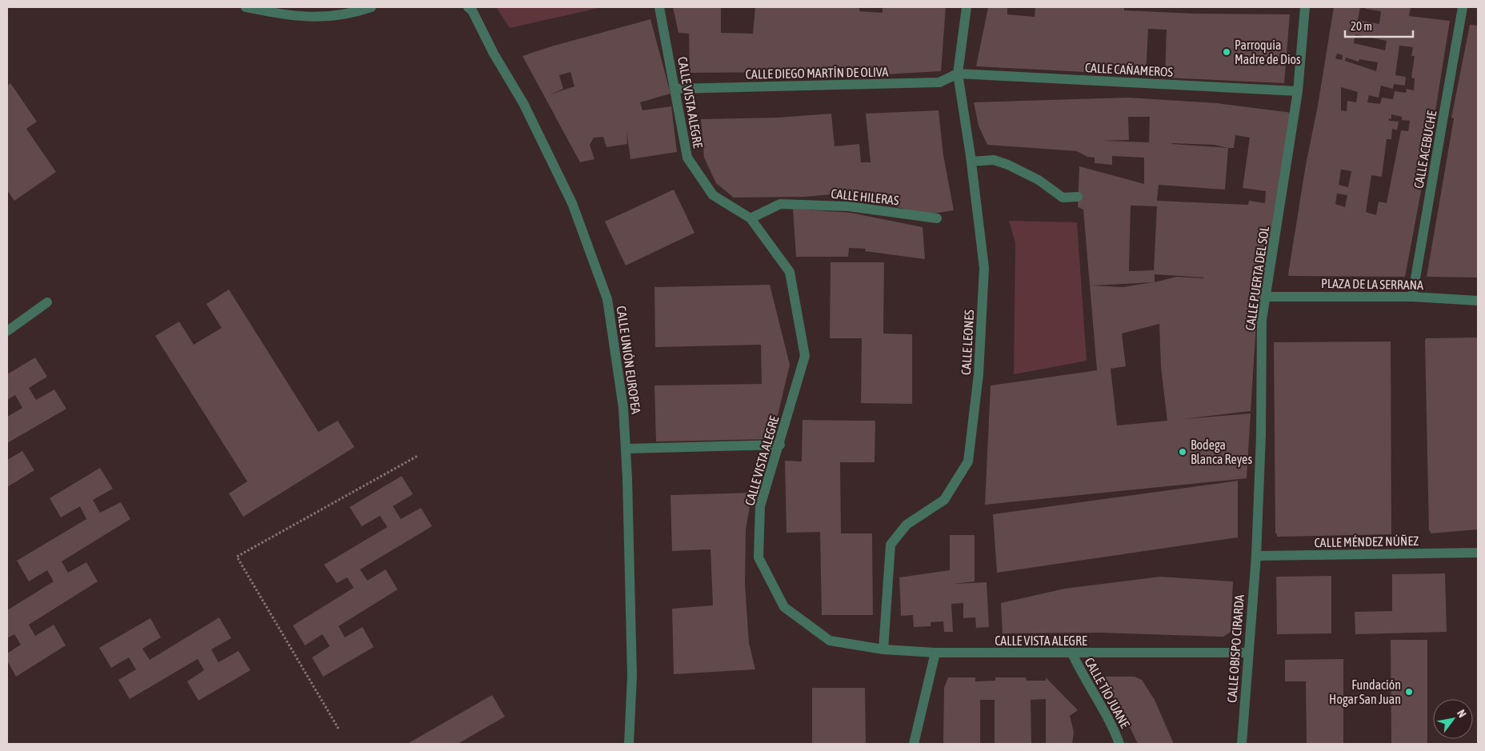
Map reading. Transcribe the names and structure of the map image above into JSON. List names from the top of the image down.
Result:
{
  "streets": {
    "street": [
      "CALLE CAÑAMEROS",
      "CALLE DIEGO MARTÍN DE OLIVA",
      "CALLE VISTA ALEGRE",
      "CALLE ACEBUCHE",
      "CALLE HILERAS",
      "CALLE PUERTA DEL SOL",
      "PLAZA DE LA SERRANA",
      "CALLE LEONES",
      "CALLE UNIÓN EUROPEA",
      "CALLE MÉNDEZ NÚÑEZ",
      "CALLE OBISPO CIRARDA",
      "CALLE TÍO JUANE"
    ]
  },
  "crossings": [
    ["CALLE CAÑAMEROS", "CALLE DIEGO MARTÍN DE OLIVA"],
    ["CALLE CAÑAMEROS", "CALLE PUERTA DEL SOL"],
    ["CALLE CAÑAMEROS", "CALLE LEONES"],
    ["CALLE DIEGO MARTÍN DE OLIVA", "CALLE VISTA ALEGRE"],
    ["CALLE DIEGO MARTÍN DE OLIVA", "CALLE LEONES"],
    ["CALLE VISTA ALEGRE", "CALLE HILERAS"],
    ["CALLE VISTA ALEGRE", "CALLE LEONES"],
    ["CALLE VISTA ALEGRE", "CALLE OBISPO CIRARDA"],
    ["CALLE VISTA ALEGRE", "CALLE TÍO JUANE"],
    ["CALLE ACEBUCHE", "PLAZA DE LA SERRANA"],
    ["CALLE PUERTA DEL SOL", "PLAZA DE LA SERRANA"],
    ["CALLE PUERTA DEL SOL", "CALLE MÉNDEZ NÚÑEZ"],
    ["CALLE PUERTA DEL SOL", "CALLE OBISPO CIRARDA"],
    ["CALLE MÉNDEZ NÚÑEZ", "CALLE OBISPO CIRARDA"]
  ],
  "places": ["Parroquia Madre de Dios", "Bodega Blanca Reyes", "Fundación Hogar San Juan"],
  "scale_bar": "20 m",
  "north": "top right"
}
